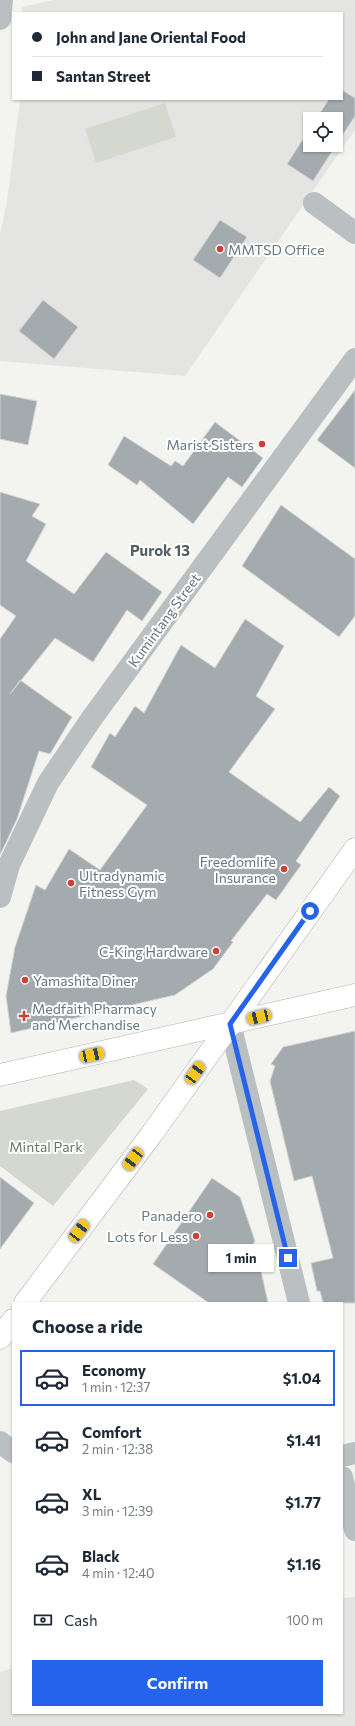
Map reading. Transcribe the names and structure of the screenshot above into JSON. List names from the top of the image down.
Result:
{
  "streets": {
    "street": ["Kumintang Street"]
  },
  "districts": ["Purok 13"],
  "parks": ["Mintal Park"],
  "places": {
    "other": [
      "MMTSD Office",
      "Marist Sisters",
      "Freedomlife Insurance",
      "Ultradynamic Fitness Gym",
      "C-King Hardware",
      "Yamashita Diner",
      "Panadero",
      "Lots for Less"
    ],
    "health": ["Medfaith Pharmacy and Merchandise"]
  },
  "page": {
    "banner": ["John and Jane Oriental Food", "Santan Street"],
    "bubble": "1 min",
    "heading": "Choose a ride",
    "list": [
      {
        "name": "Economy",
        "note": "1 min · 12:37",
        "value": "$1.04"
      },
      {
        "name": "Comfort",
        "note": "2 min · 12:38",
        "value": "$1.41"
      },
      {
        "name": "XL",
        "note": "3 min · 12:39",
        "value": "$1.77"
      },
      {
        "name": "Black",
        "note": "4 min · 12:40",
        "value": "$1.16"
      }
    ],
    "pay": ["Cash", "100 m"],
    "buttons": "Confirm"
  }
}
